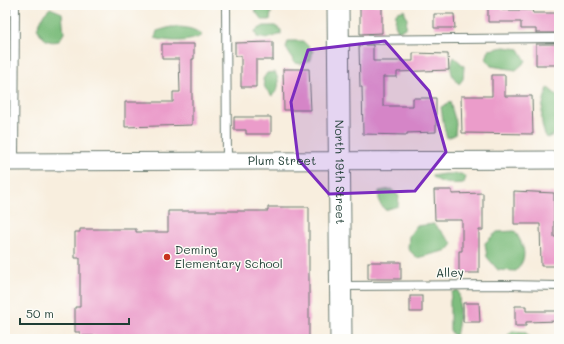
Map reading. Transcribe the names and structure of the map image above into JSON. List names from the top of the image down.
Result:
{
  "streets": {
    "street": ["Plum Street", "North 19th Street"],
    "lane": ["Alley"]
  },
  "crossings": [
    ["Plum Street", "North 19th Street"],
    ["North 19th Street", "Alley"]
  ],
  "places": ["Deming Elementary School"],
  "scale_bar": "50 m"
}
